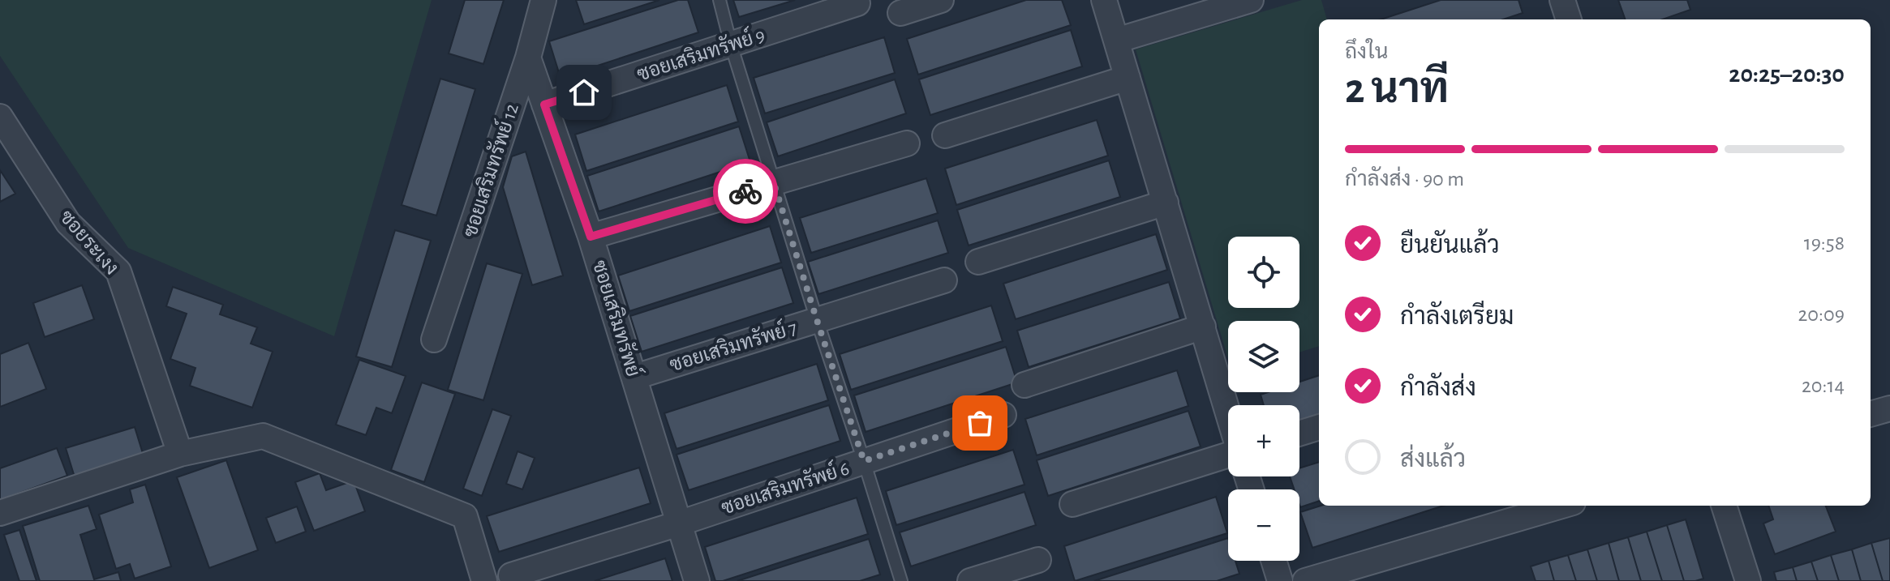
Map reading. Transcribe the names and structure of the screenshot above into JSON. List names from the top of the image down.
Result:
{
  "streets": {
    "street": [
      "ซอยเสริมทรัพย์ 9",
      "ซอยเสริมทรัพย์ 12",
      "ซอยระเงง",
      "ซอยเสริมทรัพย์",
      "ซอยเสริมทรัพย์ 7",
      "ซอยเสริมทรัพย์ 6"
    ]
  },
  "crossings": [
    ["ซอยเสริมทรัพย์ 9", "ซอยเสริมทรัพย์"],
    ["ซอยเสริมทรัพย์ 12", "ซอยเสริมทรัพย์"],
    ["ซอยเสริมทรัพย์", "ซอยเสริมทรัพย์ 7"],
    ["ซอยเสริมทรัพย์", "ซอยเสริมทรัพย์ 6"]
  ],
  "page": {
    "heading": ["2 นาที", "ถึงใน", "20:25–20:30"],
    "bar": "กำลังส่ง · 90 m",
    "list": [
      ["ยืนยันแล้ว", "19:58"],
      ["กำลังเตรียม", "20:09"],
      ["กำลังส่ง", "20:14"],
      "ส่งแล้ว"
    ],
    "map_buttons": ["+", "−"]
  }
}
